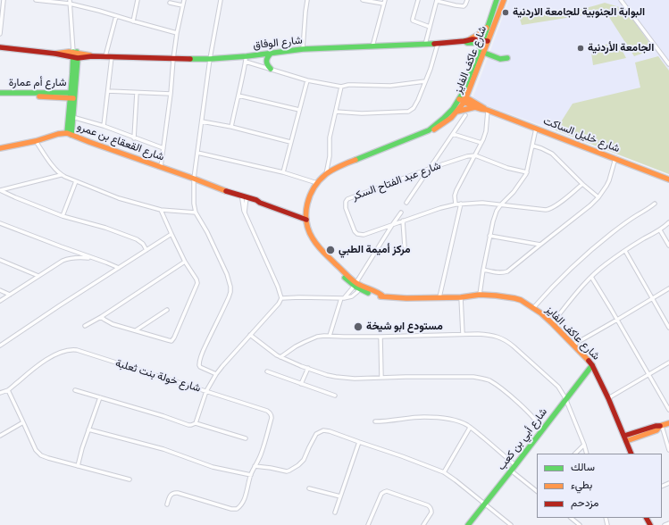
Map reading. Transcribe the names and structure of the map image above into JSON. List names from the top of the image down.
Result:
{
  "streets": {
    "street": [
      "شارع الوفاق",
      "شارع عاكف الفايز",
      "شارع أم عمارة",
      "شارع خليل الساكت",
      "شارع القعقاع بن عمرو",
      "شارع عبد الفتاح السكر",
      "شارع خولة بنت ثعلبة",
      "شارع أبي بن كعب"
    ]
  },
  "crossings": [
    ["شارع الوفاق", "شارع عاكف الفايز"],
    ["شارع عاكف الفايز", "شارع خليل الساكت"],
    ["شارع عاكف الفايز", "شارع القعقاع بن عمرو"],
    ["شارع عاكف الفايز", "شارع أبي بن كعب"]
  ],
  "places": [
    "البوابة الجنوبية للجامعة الاردنية",
    "الجامعة الأردنية",
    "مركز أميمة الطبي",
    "مستودع ابو شيخة"
  ],
  "legend": ["سالك", "بطيء", "مزدحم"]
}
